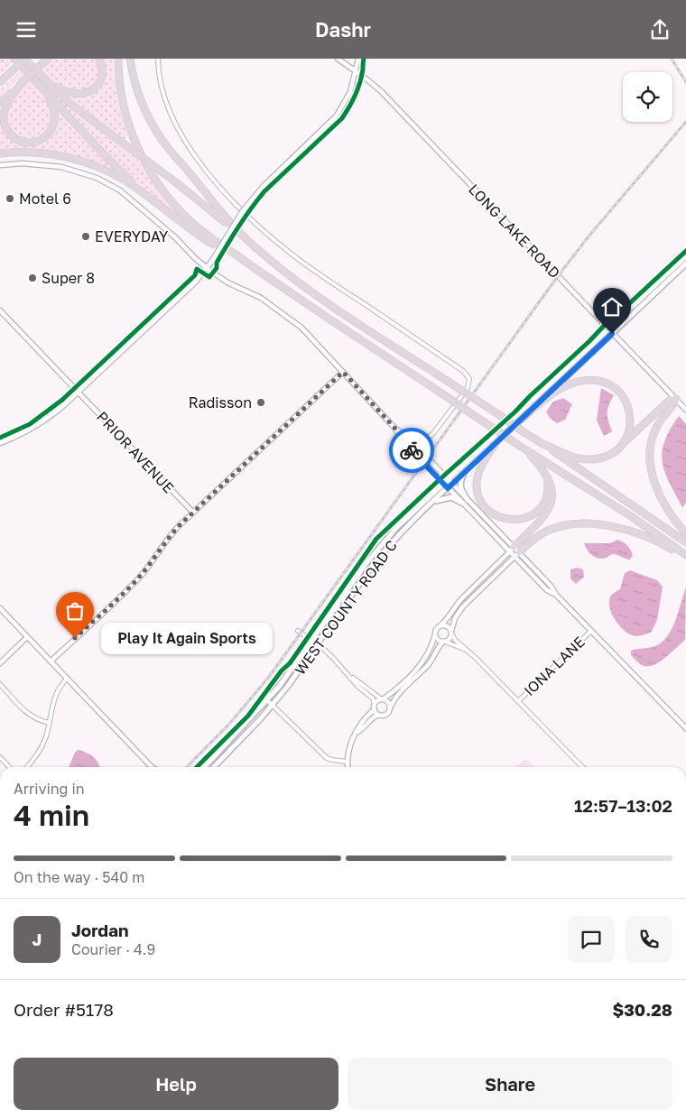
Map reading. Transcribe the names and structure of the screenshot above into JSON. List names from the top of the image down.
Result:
{
  "streets": {
    "main road": ["WEST COUNTY ROAD C"],
    "street": ["LONG LAKE ROAD", "PRIOR AVENUE", "IONA LANE"]
  },
  "crossings": [
    ["LONG LAKE ROAD", "WEST COUNTY ROAD C"]
  ],
  "places": [
    "Motel 6",
    "EVERYDAY",
    "Super 8",
    "Radisson",
    "Play It Again Sports"
  ],
  "page": {
    "header": "Dashr",
    "bubble": "Play It Again Sports",
    "heading": ["4 min", "Arriving in", "12:57–13:02"],
    "panel": [
      "Jordan",
      "Courier · 4.9",
      "Order #5178",
      "$30.28"
    ],
    "bar": "On the way · 540 m",
    "round": "J",
    "buttons": ["Help", "Share"]
  }
}
